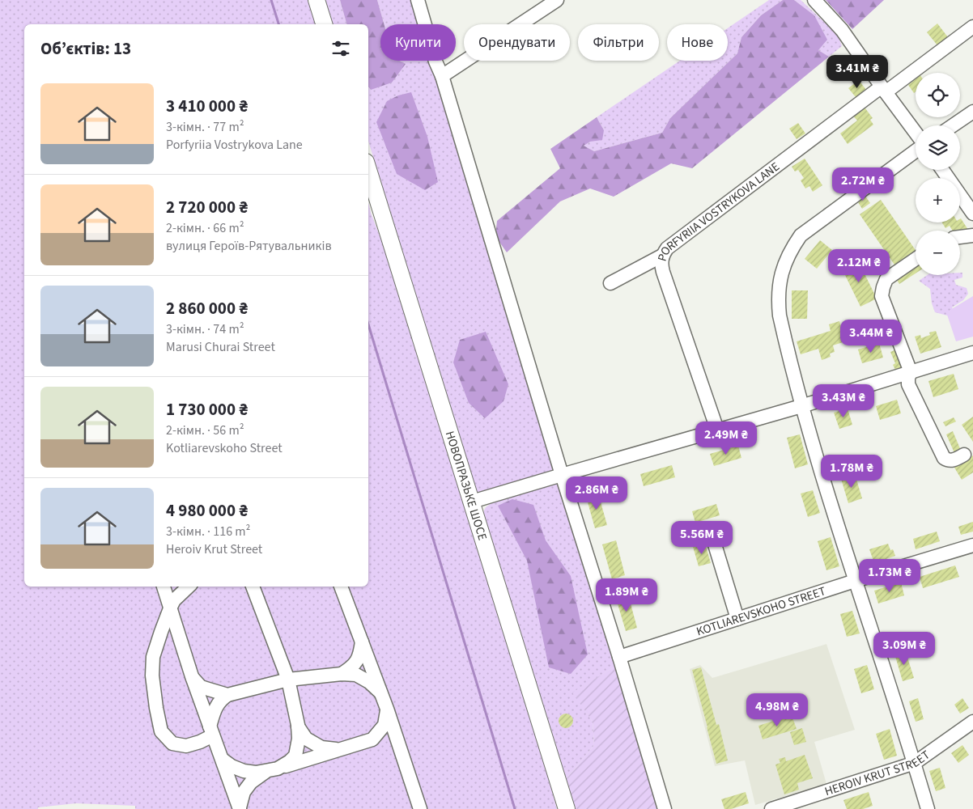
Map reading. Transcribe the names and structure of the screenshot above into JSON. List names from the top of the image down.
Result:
{
  "streets": {
    "main road": ["НОВОПРАЗЬКЕ ШОСЕ"],
    "street": ["PORFYRIIA VOSTRYKOVA LANE", "KOTLIAREVSKOHO STREET", "HEROIV KRUT STREET"]
  },
  "page": {
    "chip": [
      "Купити",
      "Орендувати",
      "Фільтри",
      "Нове"
    ],
    "heading": "Об’єктів: 13",
    "price": [
      "3.41M ₴",
      "2.72M ₴",
      "2.12M ₴",
      "3.44M ₴",
      "3.43M ₴",
      "2.49M ₴",
      "1.78M ₴",
      "2.86M ₴",
      "5.56M ₴",
      "1.73M ₴",
      "1.89M ₴",
      "3.09M ₴",
      "4.98M ₴"
    ],
    "map_buttons": ["+", "−"],
    "list": [
      {
        "name": "3 410 000 ₴",
        "note": "3-кімн. · 77 m² · Porfyriia Vostrykova Lane"
      },
      {
        "name": "2 720 000 ₴",
        "note": "2-кімн. · 66 m² · вулиця Героїв-Рятувальників"
      },
      {
        "name": "2 860 000 ₴",
        "note": "3-кімн. · 74 m² · Marusi Churai Street"
      },
      {
        "name": "1 730 000 ₴",
        "note": "2-кімн. · 56 m² · Kotliarevskoho Street"
      },
      {
        "name": "4 980 000 ₴",
        "note": "3-кімн. · 116 m² · Heroiv Krut Street"
      }
    ]
  }
}
